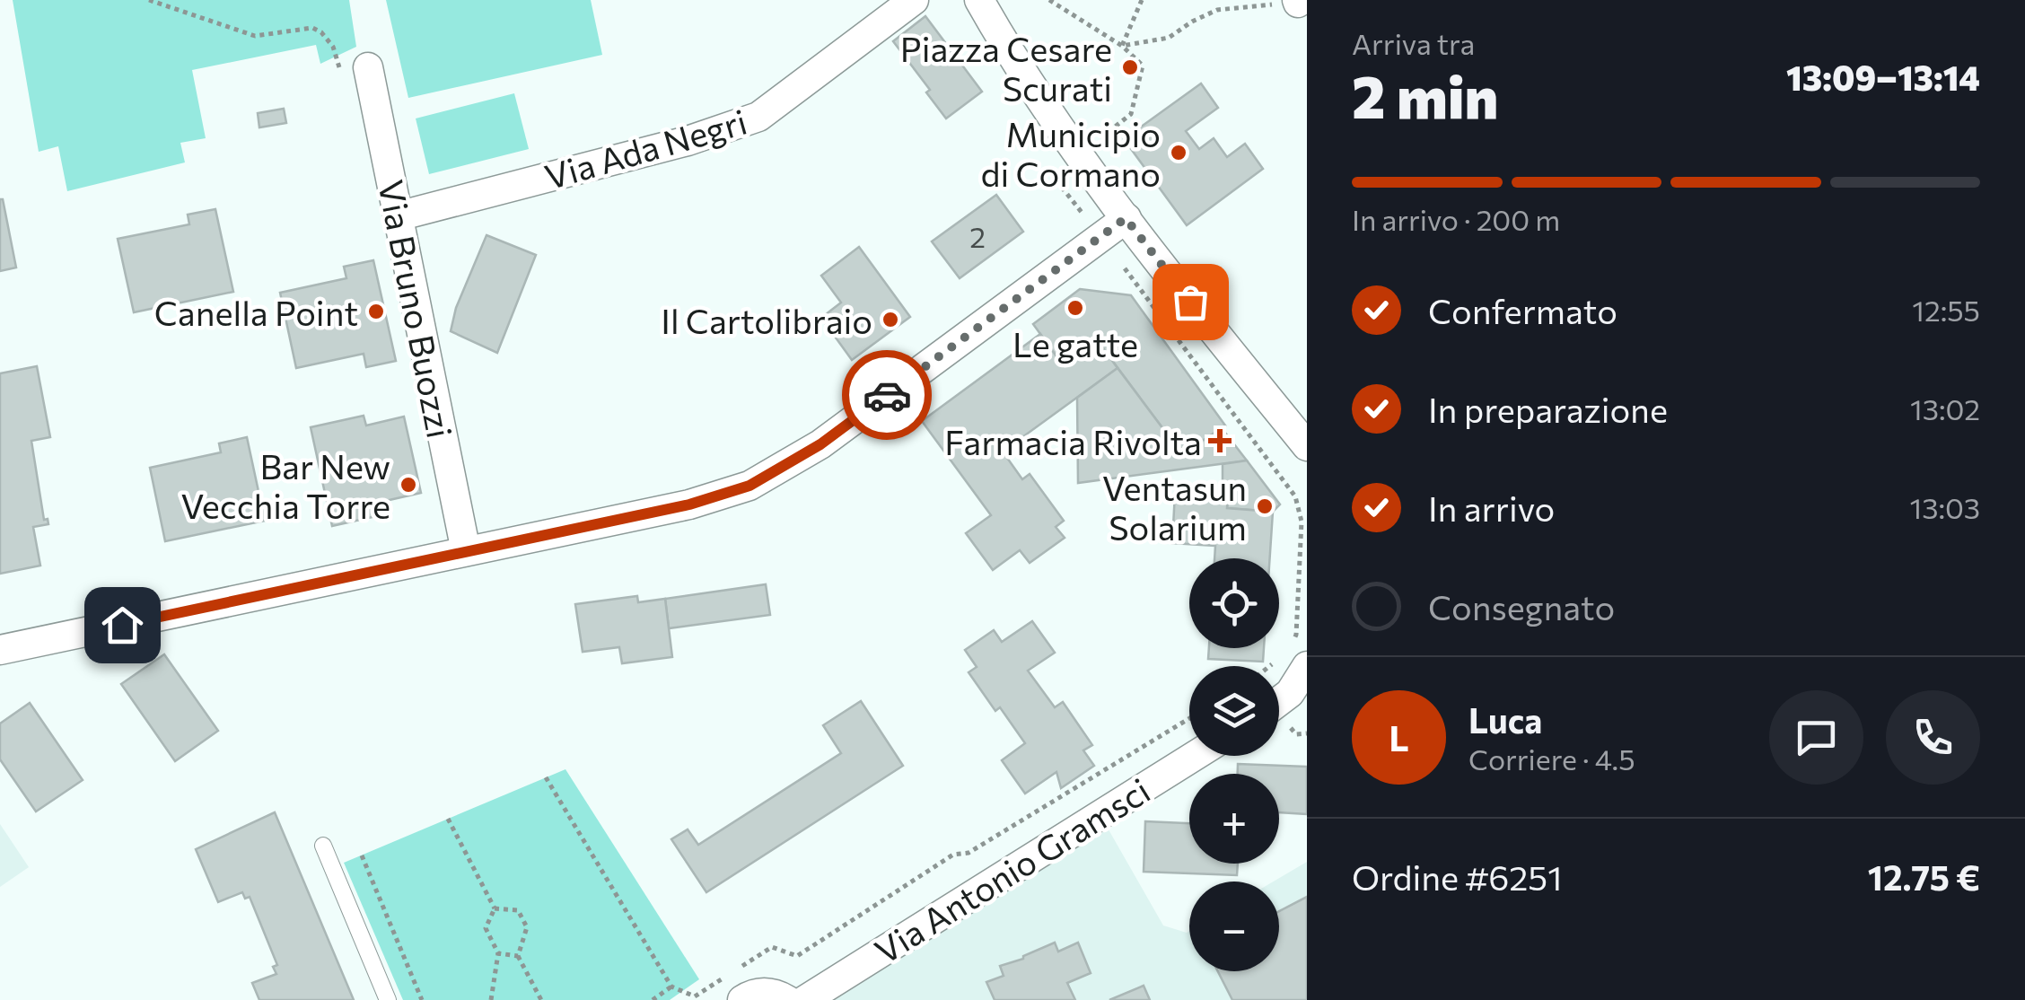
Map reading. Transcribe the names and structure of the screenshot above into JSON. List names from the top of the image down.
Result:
{
  "streets": {
    "street": ["Via Ada Negri", "Via Bruno Buozzi", "Via Antonio Gramsci"]
  },
  "crossings": [
    ["Via Ada Negri", "Via Bruno Buozzi"]
  ],
  "places": {
    "other": [
      "Piazza Cesare Scurati",
      "Municipio di Cormano",
      "Le gatte",
      "Canella Point",
      "Il Cartolibraio",
      "Bar New Vecchia Torre",
      "Ventasun Solarium"
    ],
    "health": ["Farmacia Rivolta"]
  },
  "house_numbers": ["2"],
  "page": {
    "heading": ["2 min", "Arriva tra", "13:09–13:14"],
    "panel": [
      "Luca",
      "Corriere · 4.5",
      "Ordine #6251",
      "12.75 €"
    ],
    "bar": "In arrivo · 200 m",
    "list": [
      ["Confermato", "12:55"],
      ["In preparazione", "13:02"],
      ["In arrivo", "13:03"],
      "Consegnato"
    ],
    "map_buttons": ["+", "−"],
    "round": "L"
  }
}
